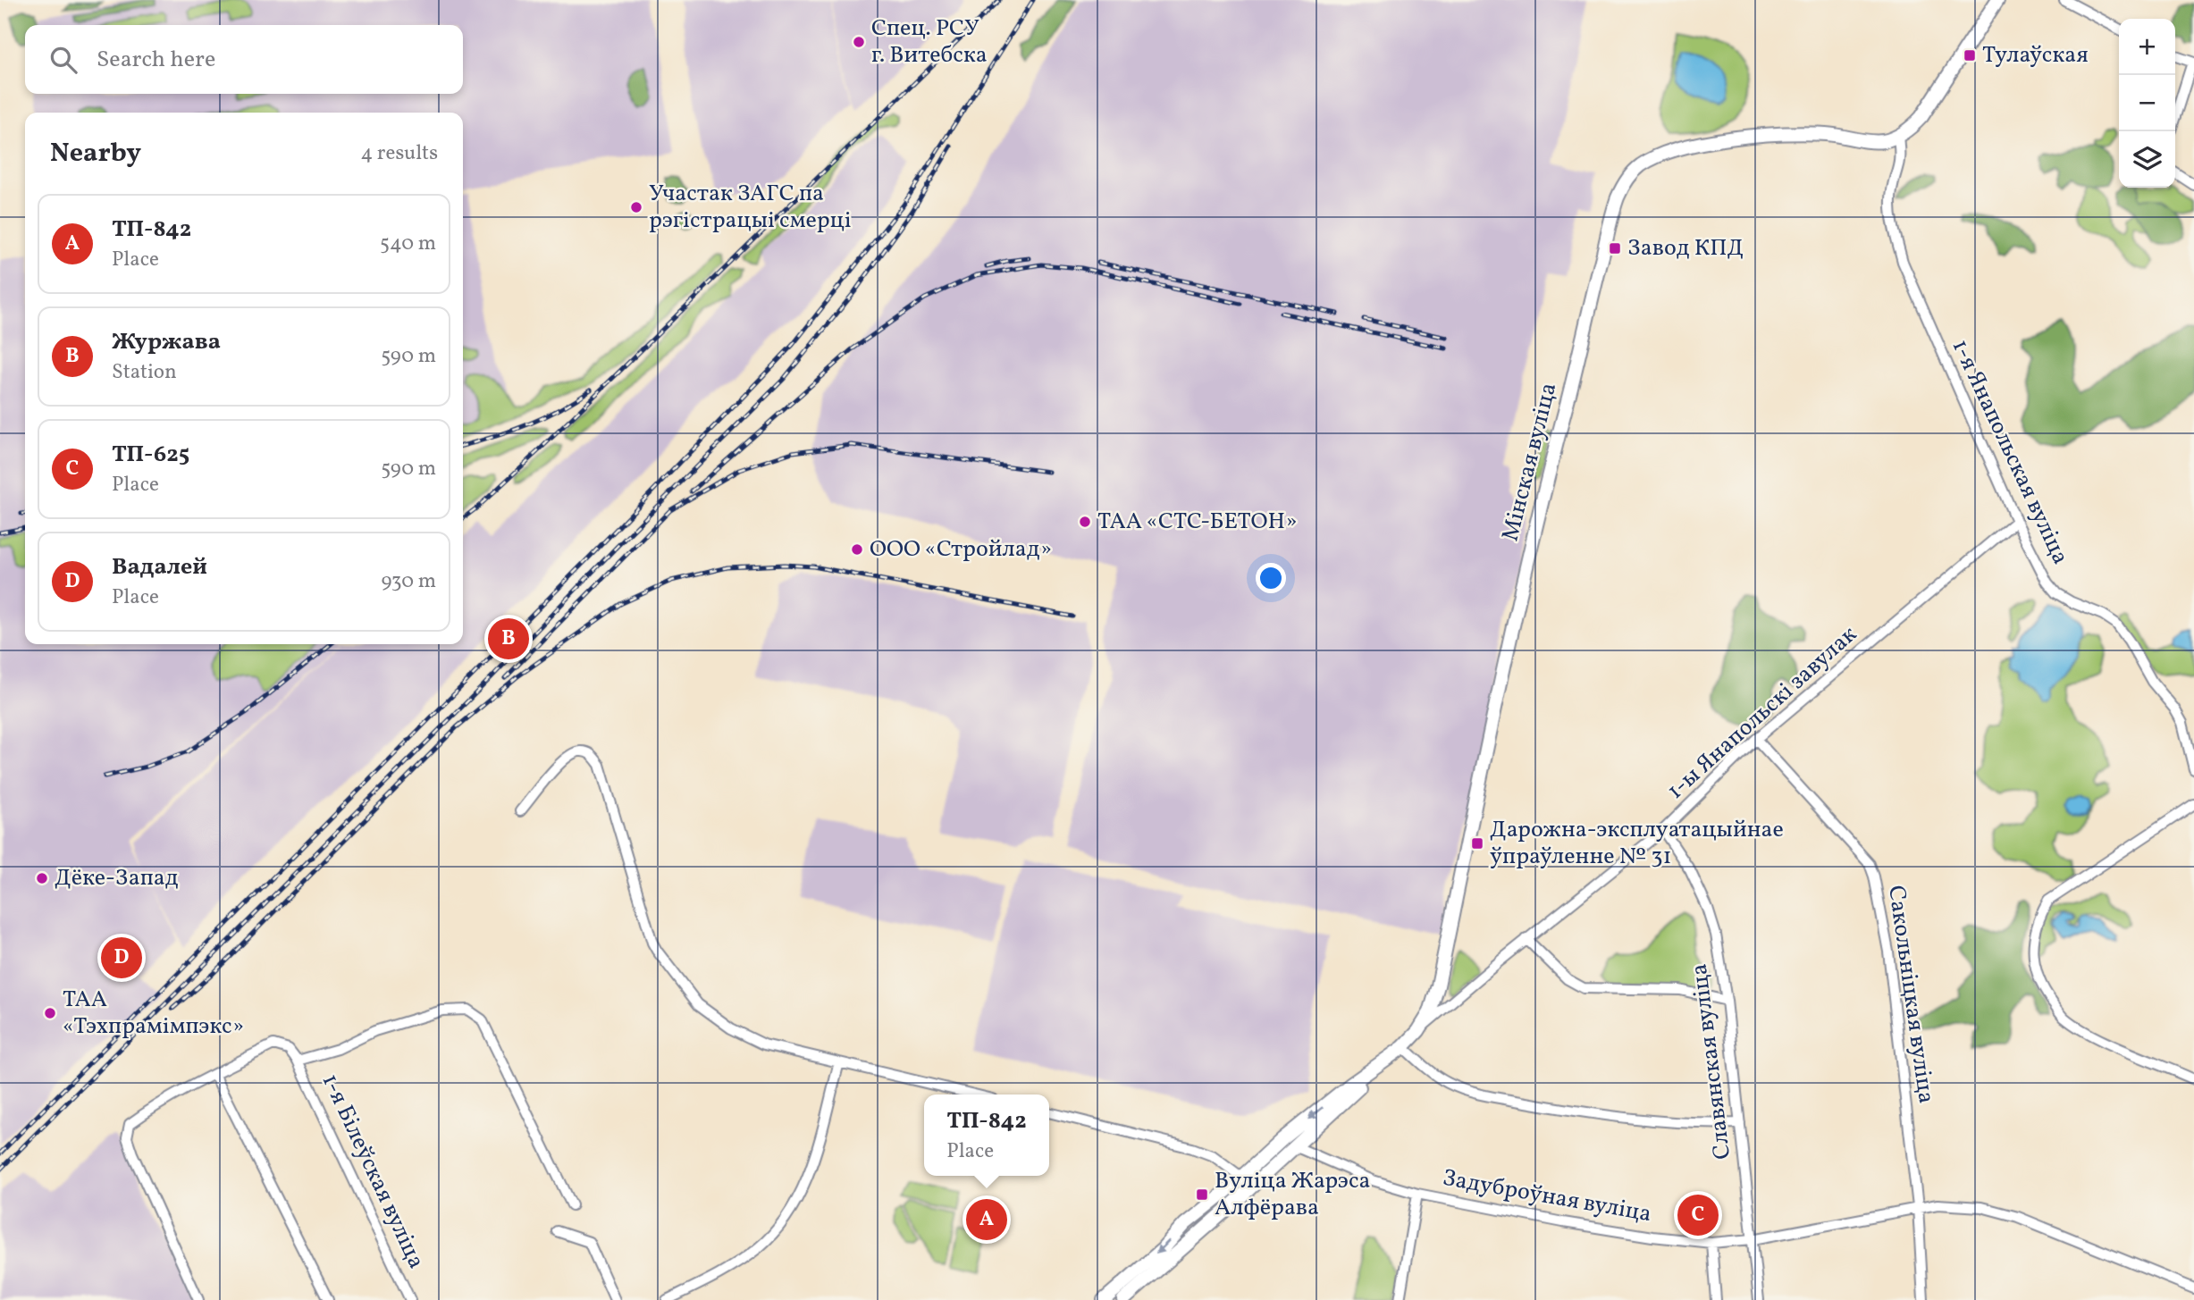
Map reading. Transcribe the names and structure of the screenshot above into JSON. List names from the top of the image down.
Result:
{
  "streets": {
    "main road": ["Мінская вуліца"],
    "street": [
      "1-я Янапольская вуліца",
      "1-ы Янапольскі завулак",
      "Сакольніцкая вуліца",
      "Славянская вуліца",
      "1-я Білеўская вуліца",
      "Задуброўная вуліца"
    ]
  },
  "crossings": [
    ["1-я Янапольская вуліца", "Мінская вуліца"],
    ["1-я Янапольская вуліца", "1-ы Янапольскі завулак"],
    ["Мінская вуліца", "1-ы Янапольскі завулак"],
    ["1-ы Янапольскі завулак", "Сакольніцкая вуліца"],
    ["1-ы Янапольскі завулак", "Славянская вуліца"],
    ["Сакольніцкая вуліца", "Задуброўная вуліца"],
    ["Славянская вуліца", "Задуброўная вуліца"]
  ],
  "places": {
    "other": [
      "Спец. РСУ г. Витебска",
      "Участак ЗАГС па рэгістрацыі смерці",
      "ТАА «СТС-БЕТОН»",
      "ООО «Стройлад»",
      "Дёке-Запад",
      "ТАА «Тэхпрамімпэкс»"
    ],
    "transit": [
      "Тулаўская",
      "Завод КПД",
      "Дарожна-эксплуатацыйнае ўпраўленне № 31",
      "Вуліца Жарэса Алфёрава"
    ]
  },
  "page": {
    "map_buttons": ["+", "−"],
    "search": "Search here",
    "heading": ["Nearby", "4 results"],
    "list": [
      {
        "mark": "A",
        "name": "ТП-842",
        "note": "Place",
        "value": "540 m"
      },
      {
        "mark": "B",
        "name": "Журжава",
        "note": "Station",
        "value": "590 m"
      },
      {
        "mark": "C",
        "name": "ТП-625",
        "note": "Place",
        "value": "590 m"
      },
      {
        "mark": "D",
        "name": "Вадалей",
        "note": "Place",
        "value": "930 m"
      }
    ],
    "pins": [
      "B",
      "D",
      "C",
      "A"
    ],
    "popup": ["ТП-842", "Place"]
  }
}
